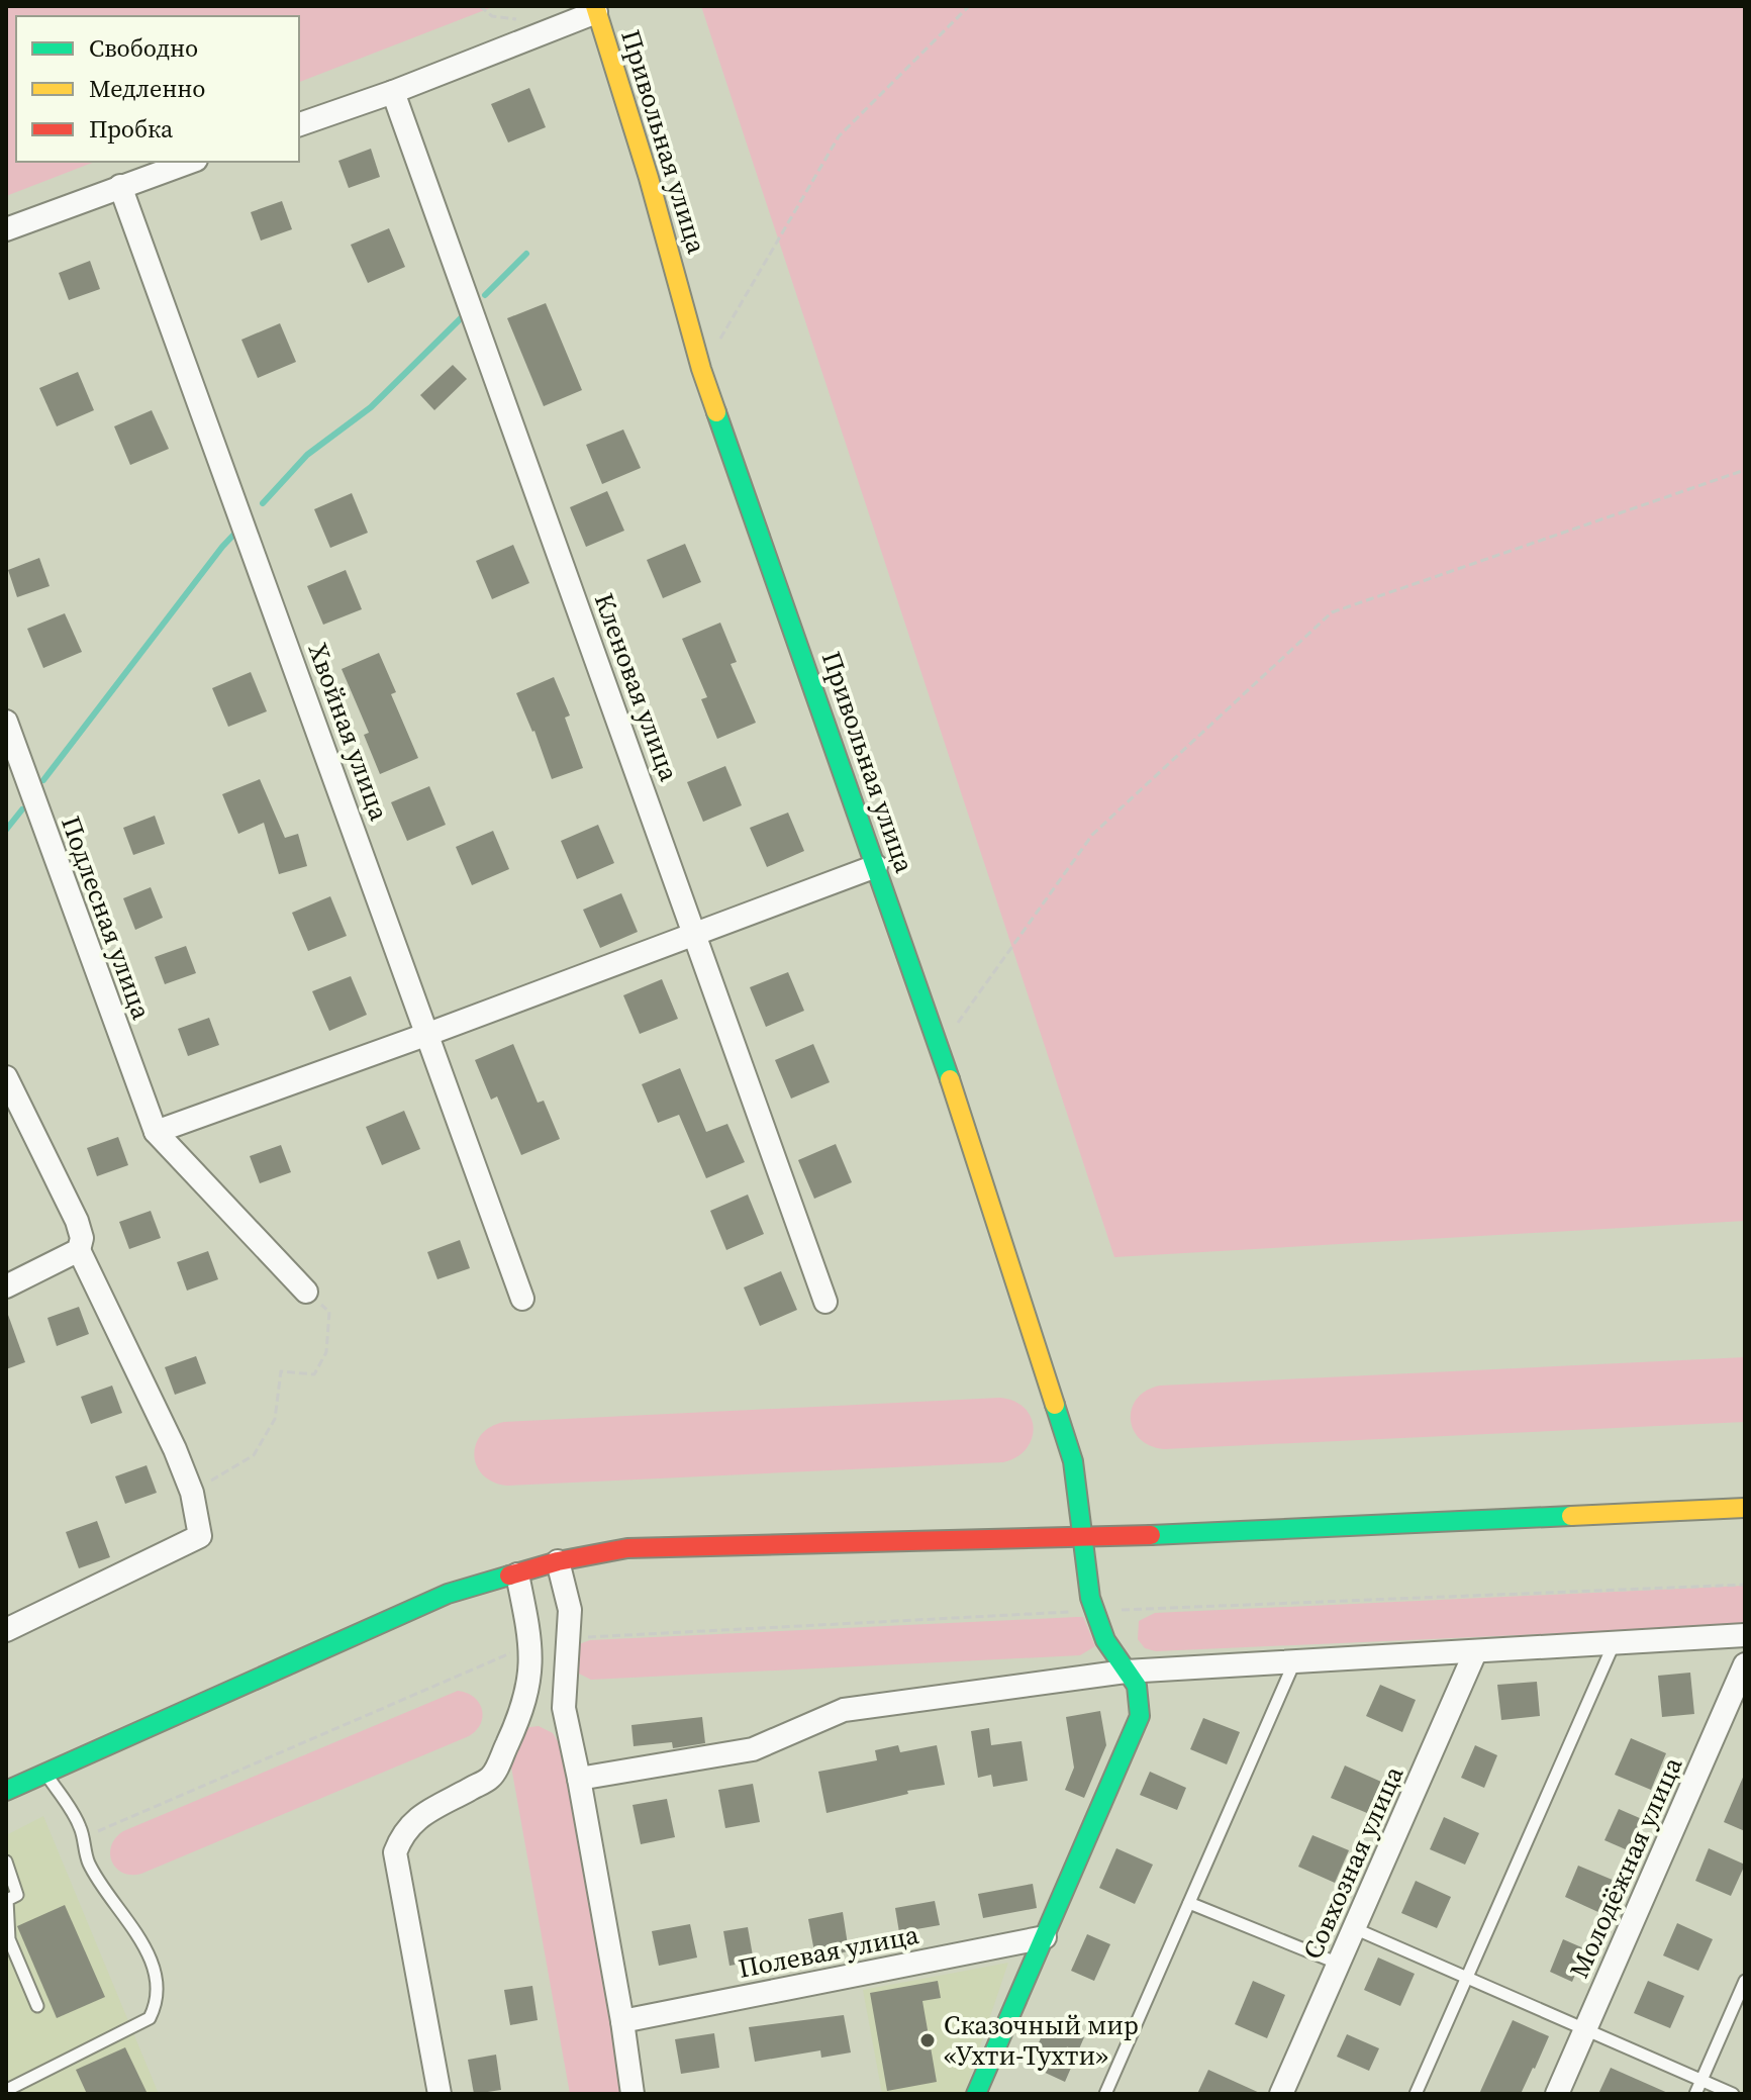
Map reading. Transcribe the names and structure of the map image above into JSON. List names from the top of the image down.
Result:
{
  "streets": {
    "street": [
      "Привольная улица",
      "Кленовая улица",
      "Хвойная улица",
      "Подлесная улица",
      "Совхозная улица",
      "Молодёжная улица",
      "Полевая улица"
    ]
  },
  "places": ["Сказочный мир «Ухти-Тухти»"],
  "legend": ["Свободно", "Медленно", "Пробка"]
}
